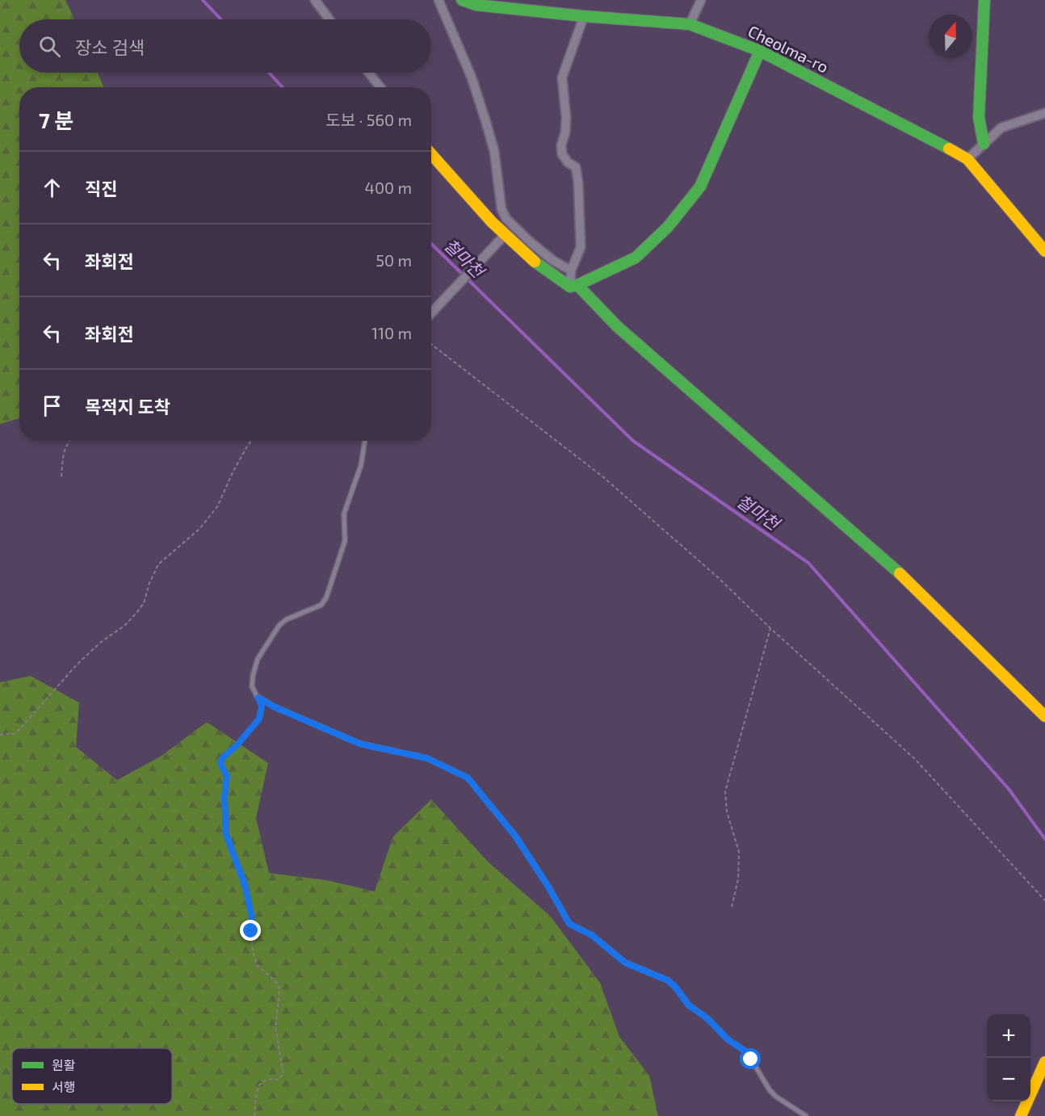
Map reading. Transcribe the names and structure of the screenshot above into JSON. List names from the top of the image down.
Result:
{
  "streets": {
    "street": ["Cheolma-ro"]
  },
  "water": ["철마천"],
  "legend": ["원활", "서행"],
  "north": "top",
  "page": {
    "search": "장소 검색",
    "heading": ["7 분", "도보 · 560 m"],
    "list": [
      ["직진", "400 m"],
      ["좌회전", "50 m"],
      ["좌회전", "110 m"],
      "목적지 도착"
    ],
    "map_buttons": ["+", "−"]
  }
}
